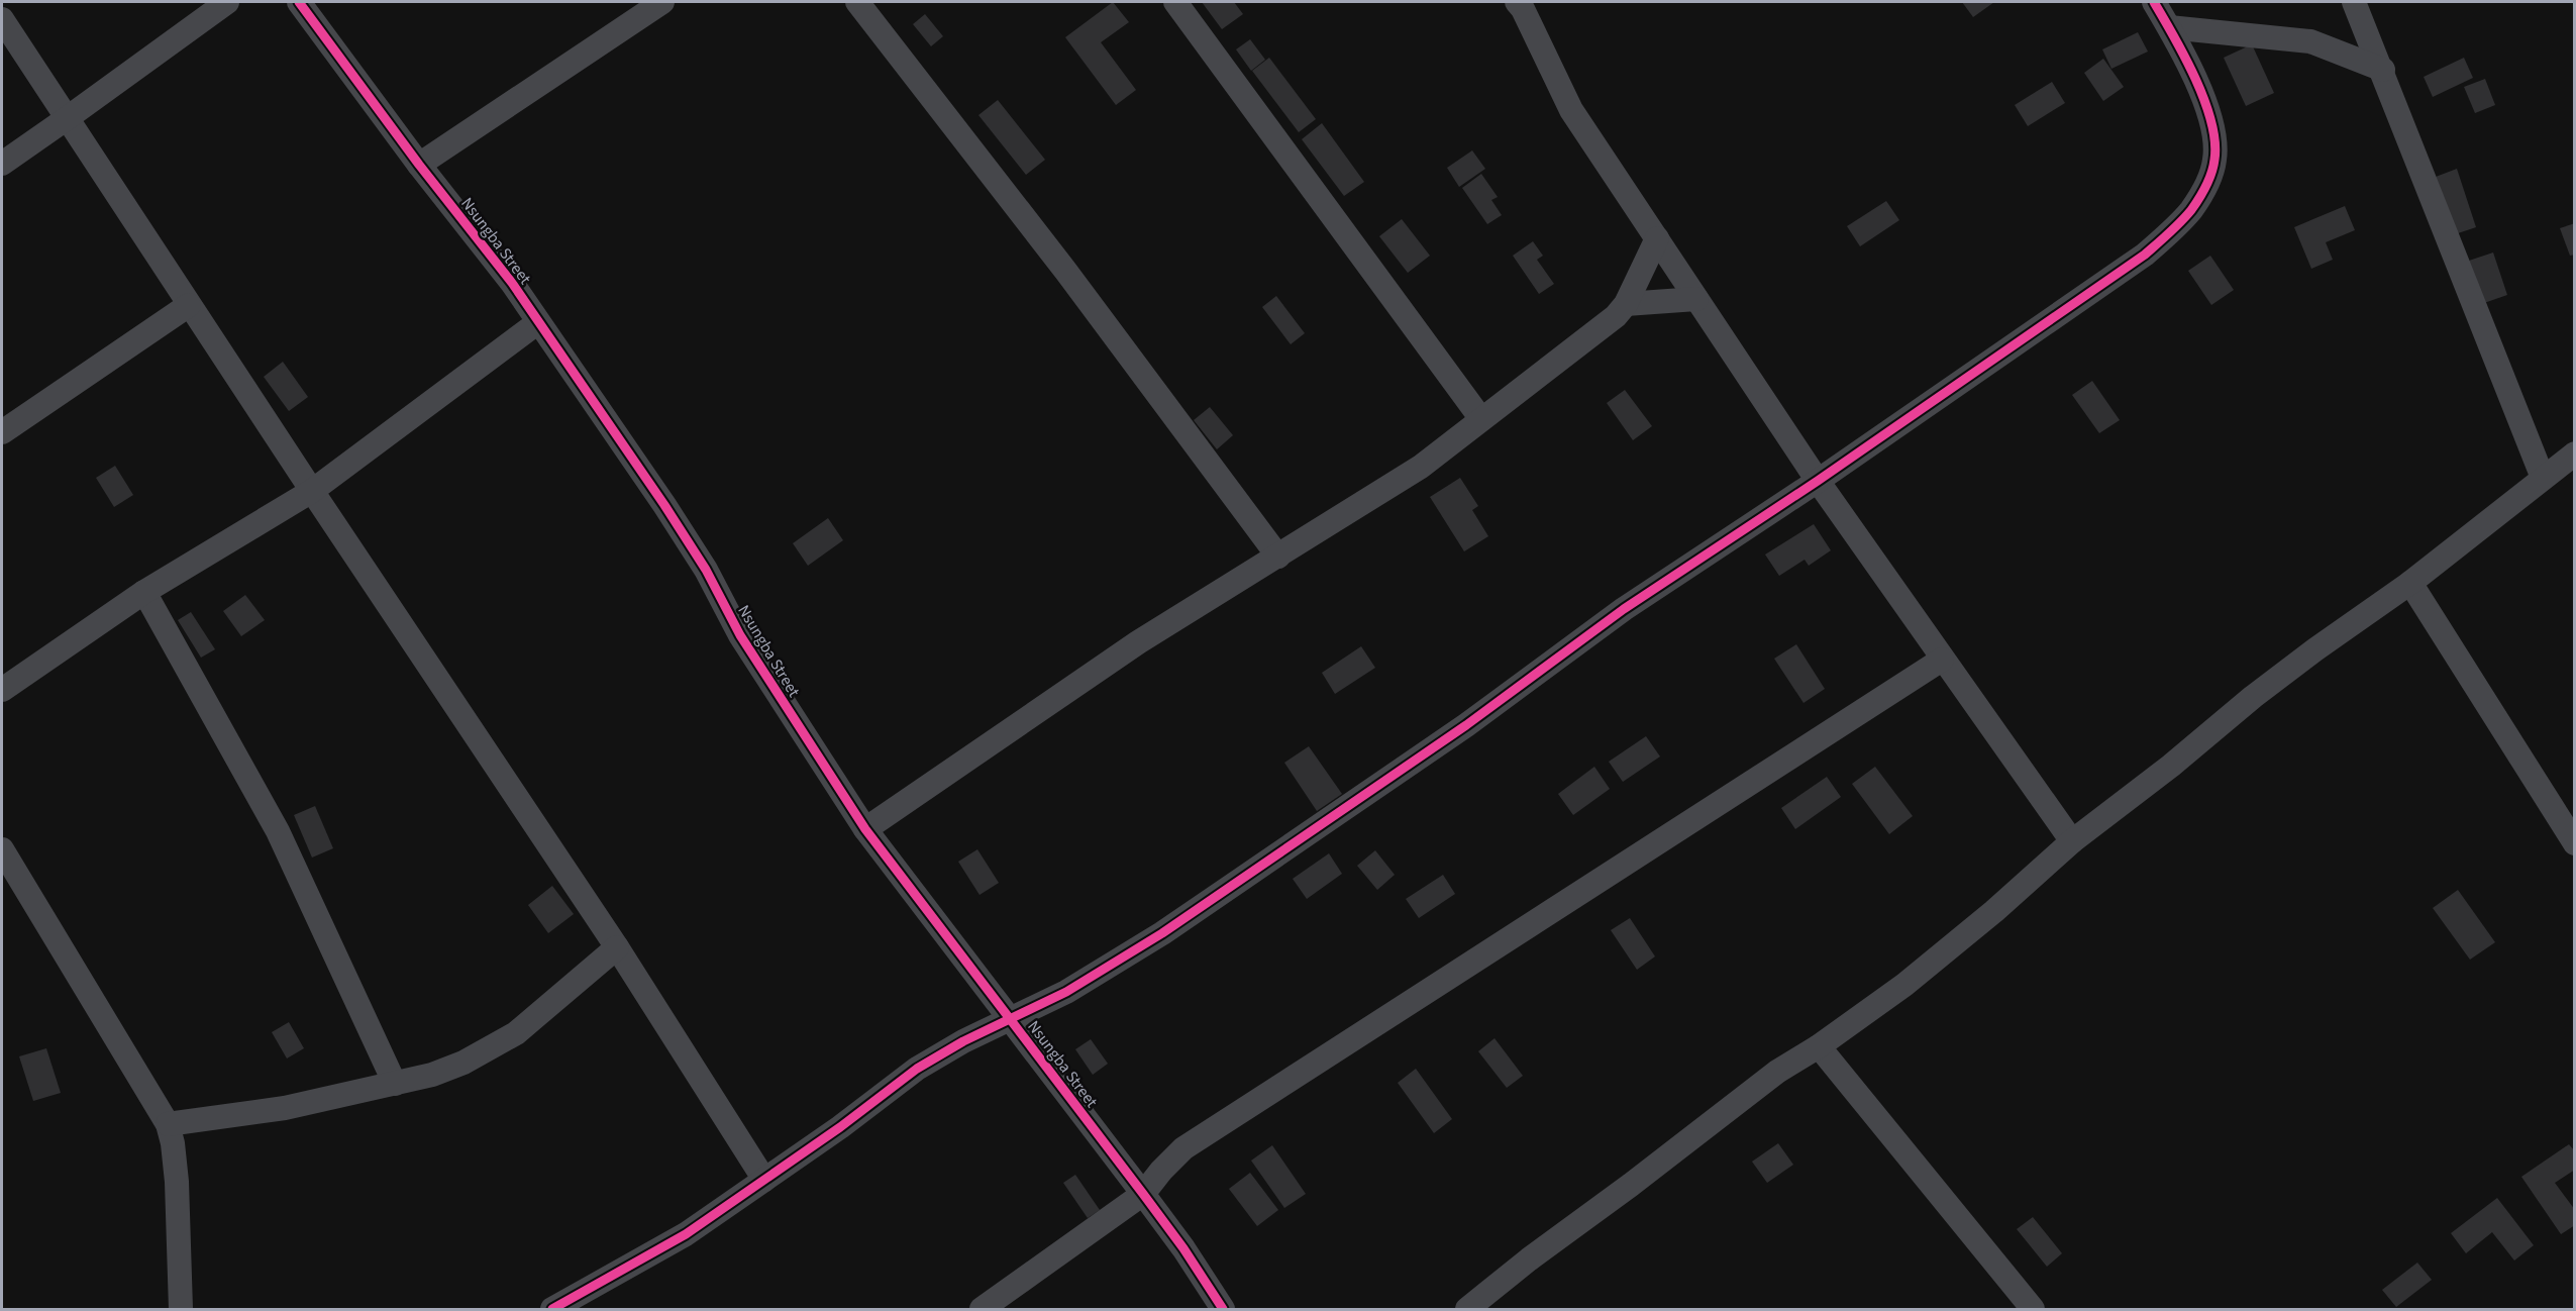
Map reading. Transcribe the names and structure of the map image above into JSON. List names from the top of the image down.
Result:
{
  "streets": {
    "street": ["Nsungba Street"]
  }
}
